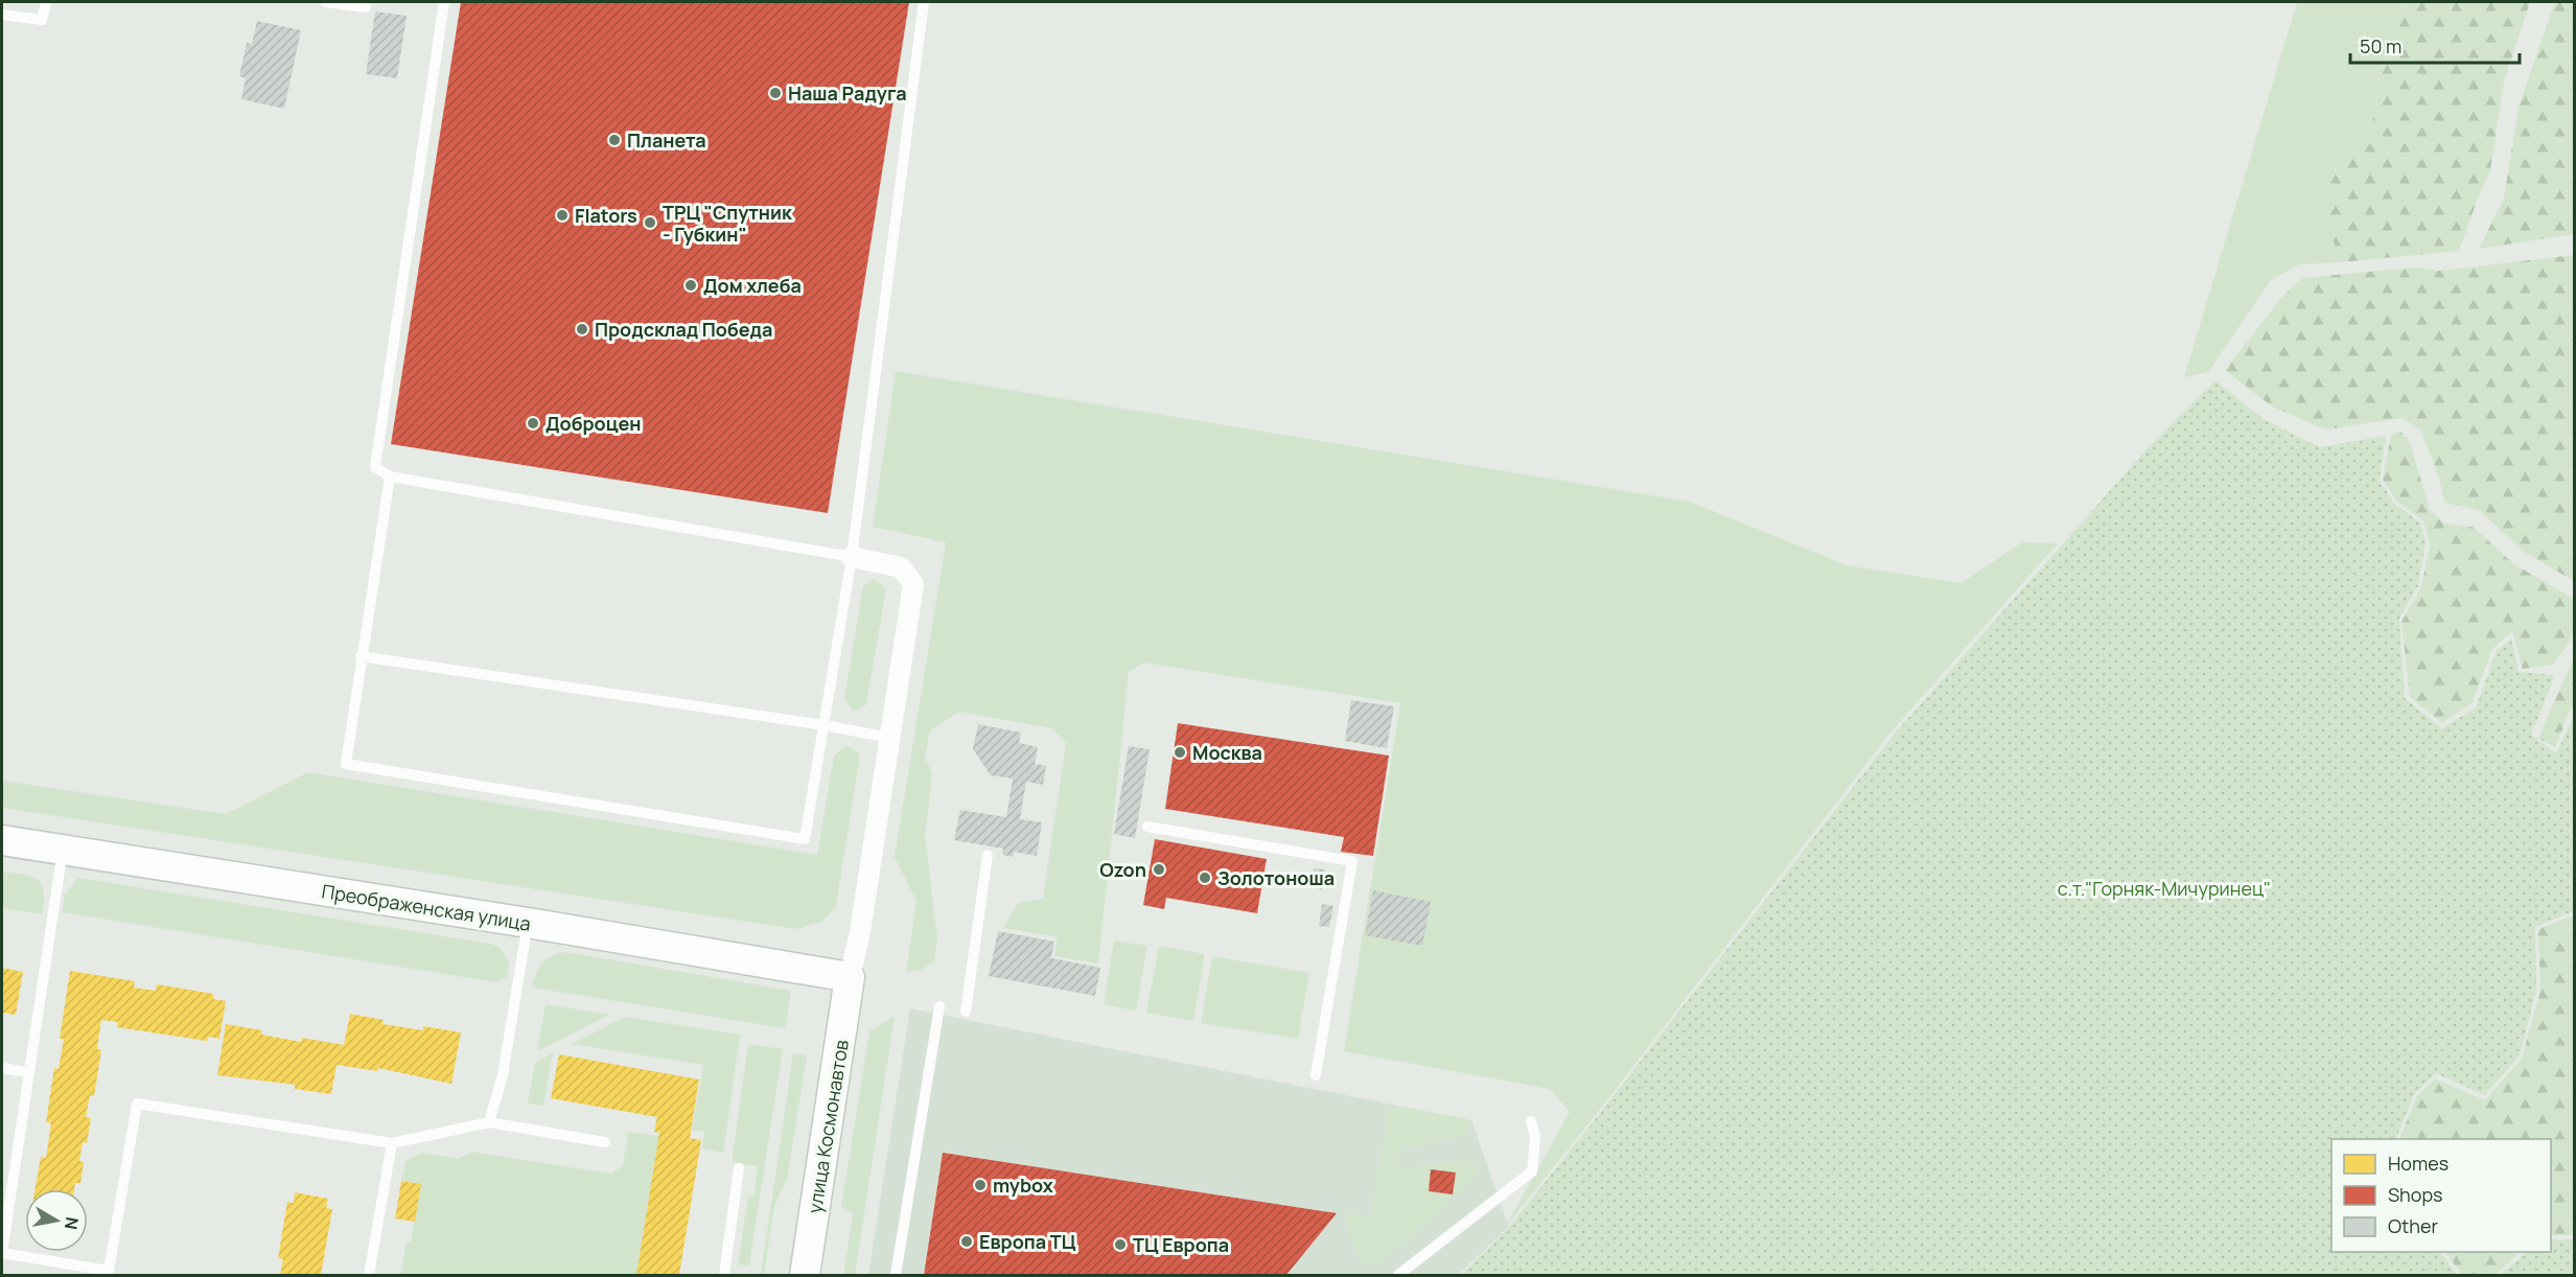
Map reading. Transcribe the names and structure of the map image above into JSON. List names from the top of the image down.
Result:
{
  "streets": {
    "main road": ["Преображенская улица", "улица Космонавтов"]
  },
  "crossings": [
    ["Преображенская улица", "улица Космонавтов"]
  ],
  "parks": ["с.т.\"Горняк-Мичуринец\""],
  "places": [
    "Наша Радуга",
    "Планета",
    "Flators",
    "ТРЦ \"Спутник - Губкин\"",
    "Дом хлеба",
    "Продсклад Победа",
    "Доброцен",
    "Москва",
    "Ozon",
    "Золотоноша",
    "mybox",
    "Европа ТЦ",
    "ТЦ Европа"
  ],
  "legend": ["Homes", "Shops", "Other"],
  "scale_bar": "50 m",
  "north": "right"
}
